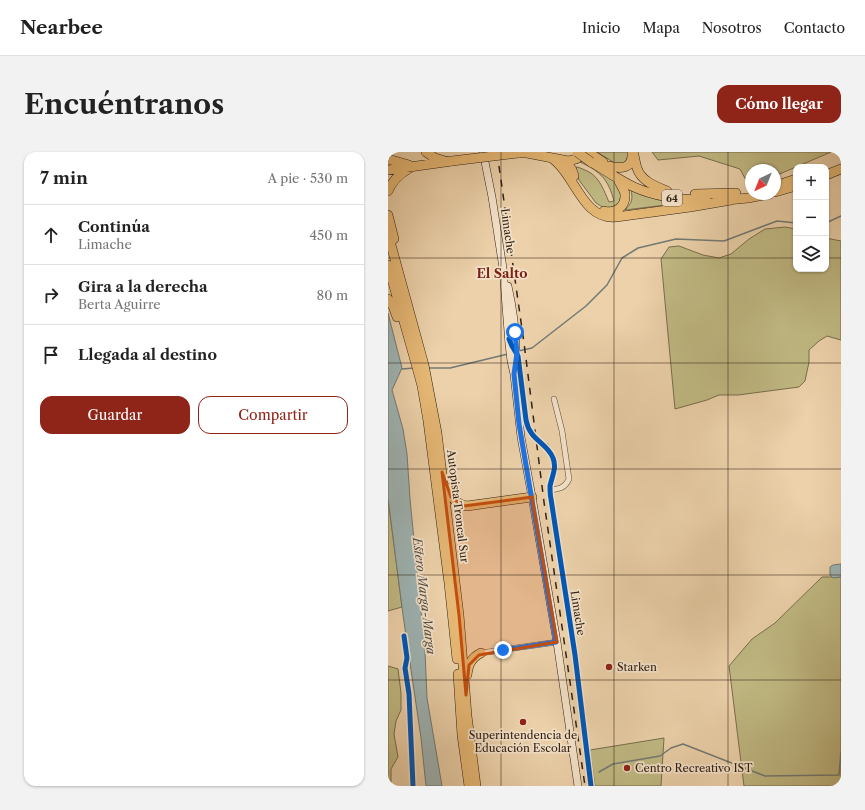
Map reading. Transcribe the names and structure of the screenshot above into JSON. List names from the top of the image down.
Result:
{
  "streets": {
    "highway": ["64", "Autopista Troncal Sur"],
    "main road": ["Limache"]
  },
  "districts": ["El Salto"],
  "water": ["Estero Marga-Marga"],
  "places": ["Starken", "Superintendencia de Educación Escolar", "Centro Recreativo IST"],
  "north": "bottom left",
  "page": {
    "header": "Nearbee",
    "nav": [
      "Inicio",
      "Mapa",
      "Nosotros",
      "Contacto"
    ],
    "buttons": [
      "Cómo llegar",
      ["Guardar", "Compartir"]
    ],
    "title": "Encuéntranos",
    "heading": ["7 min", "A pie · 530 m"],
    "map_buttons": ["+", "−"],
    "list": [
      ["Continúa", "Limache", "450 m"],
      ["Gira a la derecha", "Berta Aguirre", "80 m"],
      "Llegada al destino"
    ]
  }
}
